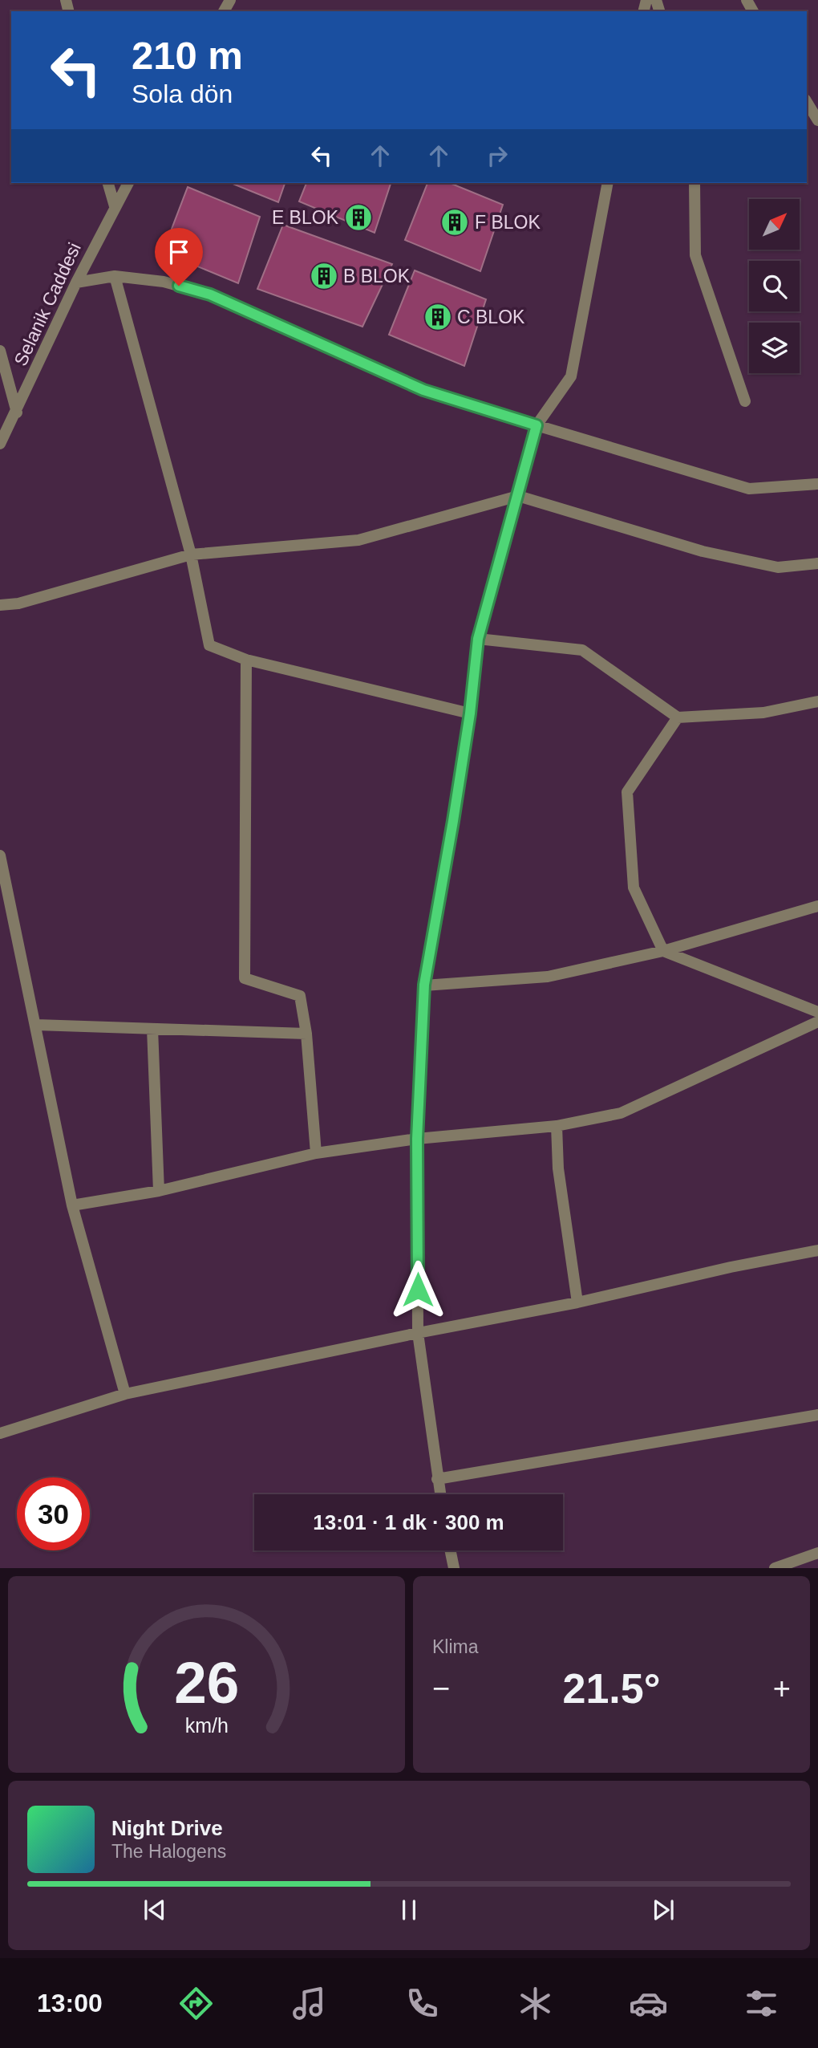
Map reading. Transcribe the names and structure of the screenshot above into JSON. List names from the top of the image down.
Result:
{
  "streets": {
    "street": ["Selanik Caddesi"]
  },
  "places": {
    "building": [
      "E BLOK",
      "F BLOK",
      "B BLOK",
      "C BLOK"
    ]
  },
  "north": "top right",
  "page": {
    "turn": ["210 m", "Sola dön"],
    "limit": "30",
    "trip": "13:01 · 1 dk · 300 m",
    "tile": "Klima",
    "heat": ["−", "21.5°", "+"],
    "song": ["Night Drive", "The Halogens"],
    "tabs": "13:00",
    "gauge": ["26", "km/h"]
  }
}
